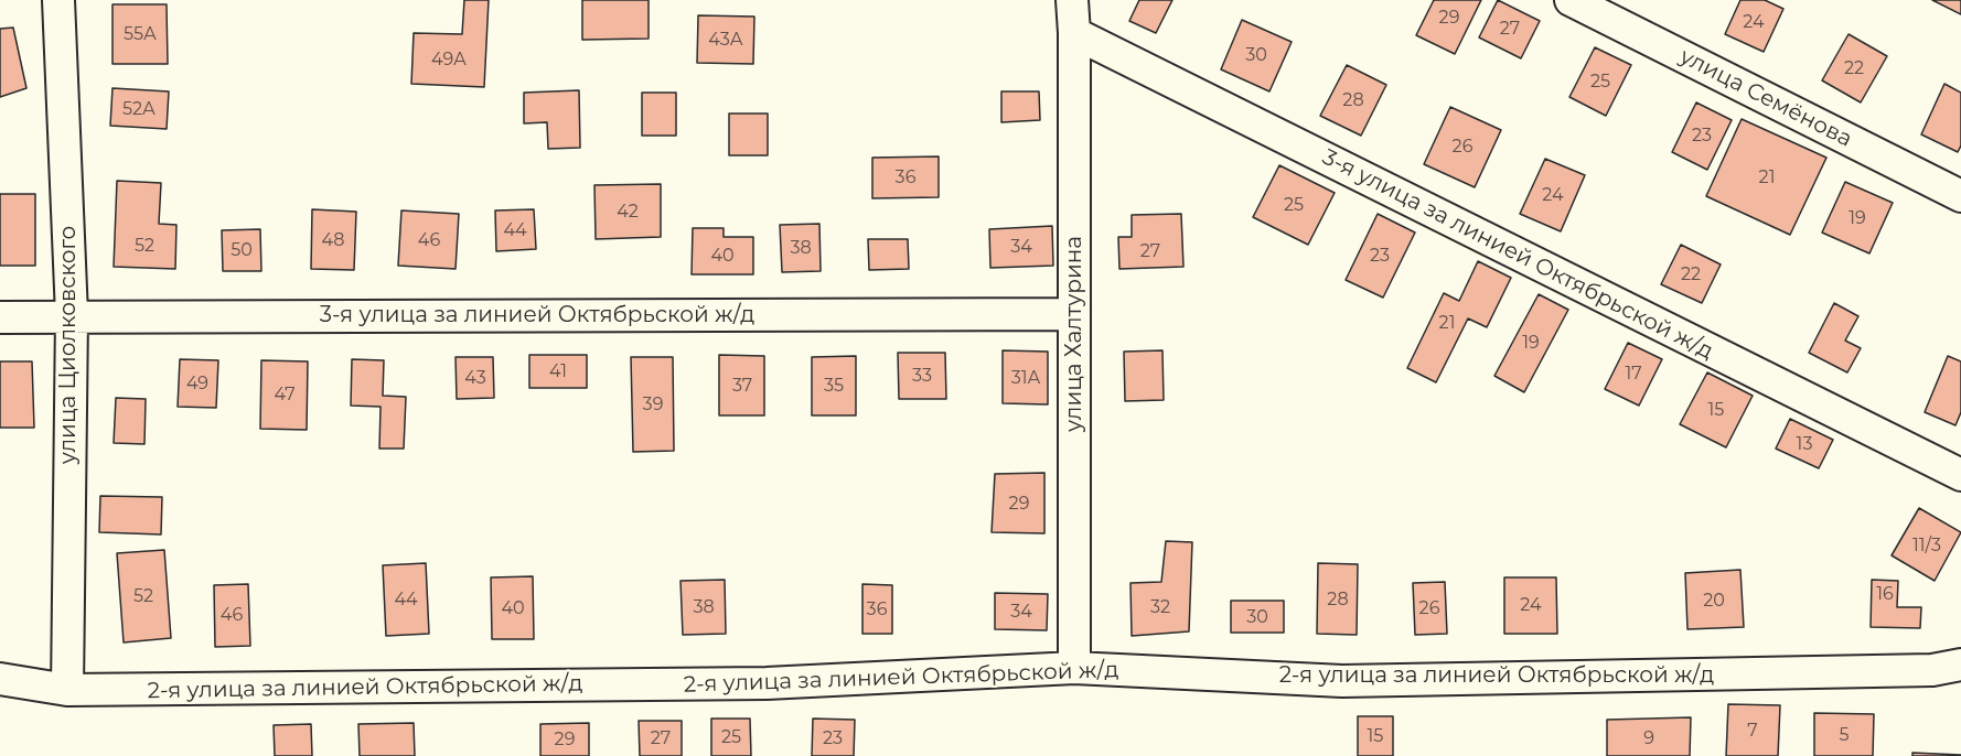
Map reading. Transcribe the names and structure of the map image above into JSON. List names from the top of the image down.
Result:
{
  "streets": {
    "street": [
      "улица Семёнова",
      "3-я улица за линией Октябрьской ж/д",
      "улица Халтурина",
      "улица Циолковского",
      "2-я улица за линией Октябрьской ж/д"
    ]
  },
  "crossings": [
    ["3-я улица за линией Октябрьской ж/д", "улица Халтурина"],
    ["3-я улица за линией Октябрьской ж/д", "улица Циолковского"],
    ["улица Халтурина", "2-я улица за линией Октябрьской ж/д"],
    ["улица Циолковского", "2-я улица за линией Октябрьской ж/д"]
  ],
  "house_numbers": [
    "29",
    "24",
    "27",
    "55А",
    "43А",
    "30",
    "49А",
    "22",
    "25",
    "28",
    "52А",
    "23",
    "26",
    "36",
    "21",
    "24",
    "25",
    "42",
    "19",
    "44",
    "48",
    "46",
    "52",
    "34",
    "38",
    "50",
    "27",
    "40",
    "23",
    "22",
    "21",
    "19",
    "41",
    "17",
    "33",
    "43",
    "31А",
    "49",
    "37",
    "35",
    "47",
    "39",
    "15",
    "13",
    "29",
    "11/3",
    "16",
    "52",
    "44",
    "28",
    "20",
    "24",
    "38",
    "32",
    "40",
    "26",
    "36",
    "34",
    "46",
    "30",
    "7",
    "5",
    "15",
    "25",
    "27",
    "23",
    "9",
    "29"
  ]
}
